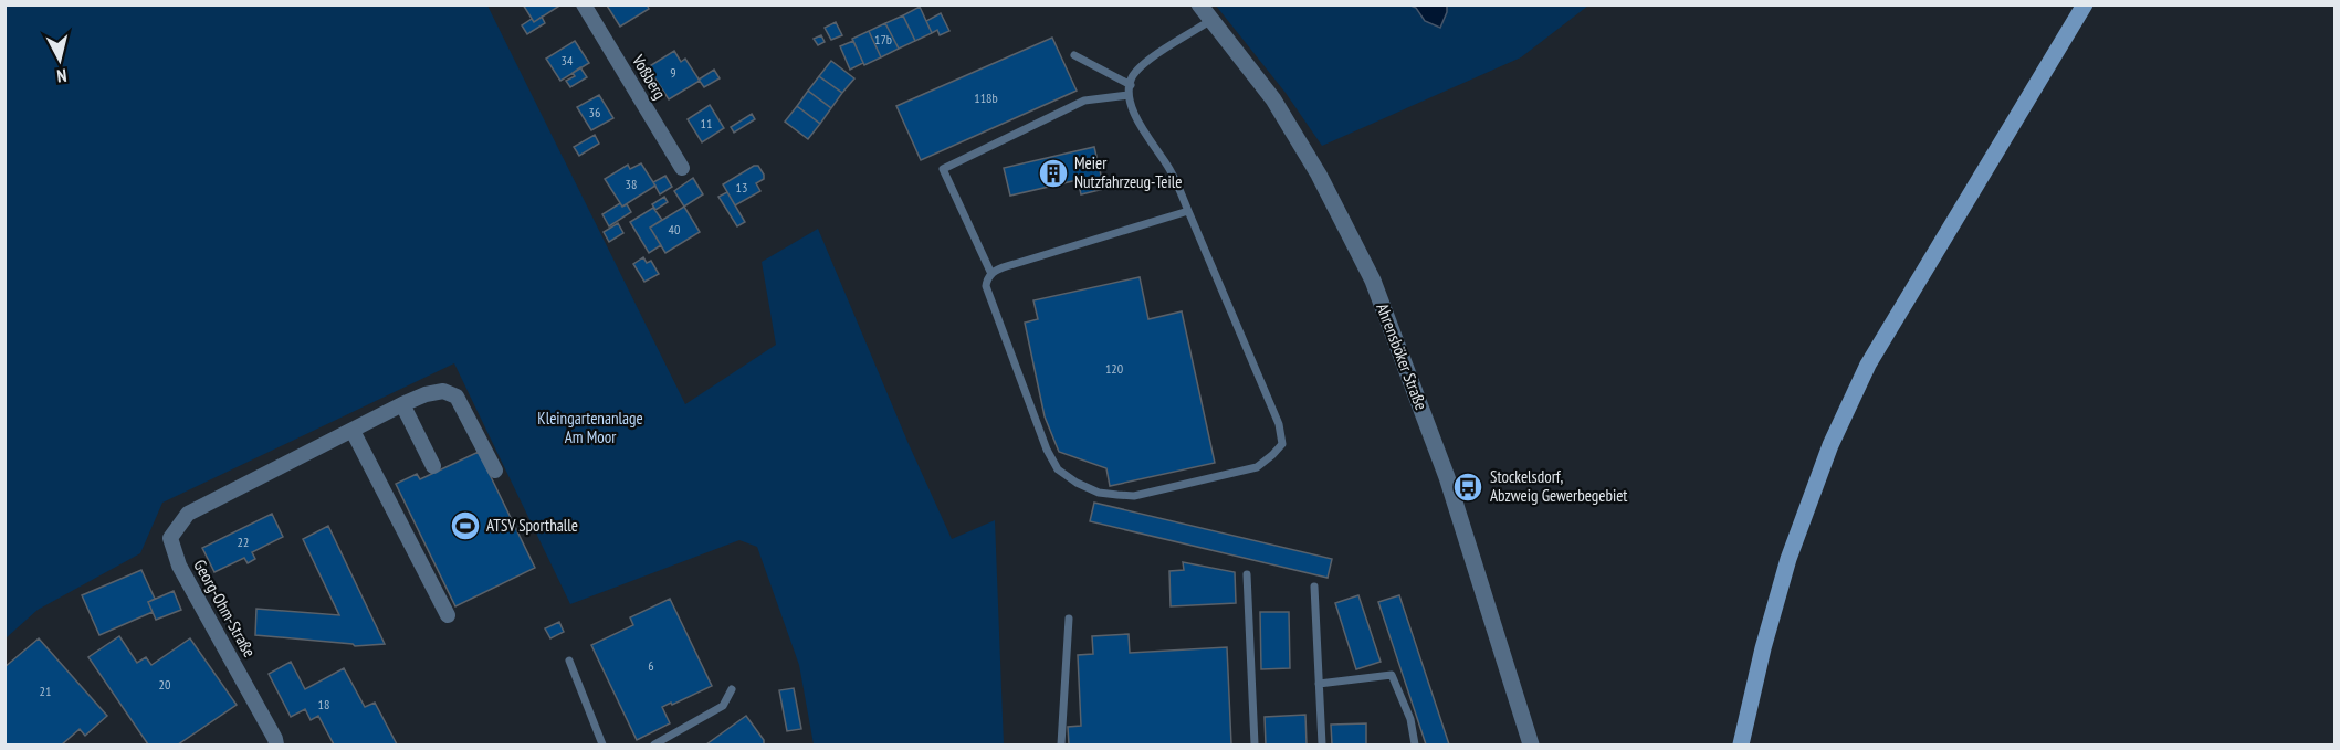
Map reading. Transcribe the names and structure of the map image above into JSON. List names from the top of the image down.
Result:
{
  "streets": {
    "street": ["Voßberg", "Ahrensböker Straße", "Georg-Ohm-Straße"]
  },
  "parks": ["Kleingartenanlage Am Moor"],
  "places": {
    "building": ["Meier Nutzfahrzeug-Teile"],
    "bus stop": ["Stockelsdorf, Abzweig Gewerbegebiet"],
    "sports": ["ATSV Sporthalle"]
  },
  "house_numbers": [
    "17b",
    "34",
    "9",
    "118b",
    "36",
    "11",
    "38",
    "13",
    "40",
    "120",
    "22",
    "6",
    "20",
    "21",
    "18"
  ],
  "north": "bottom"
}
